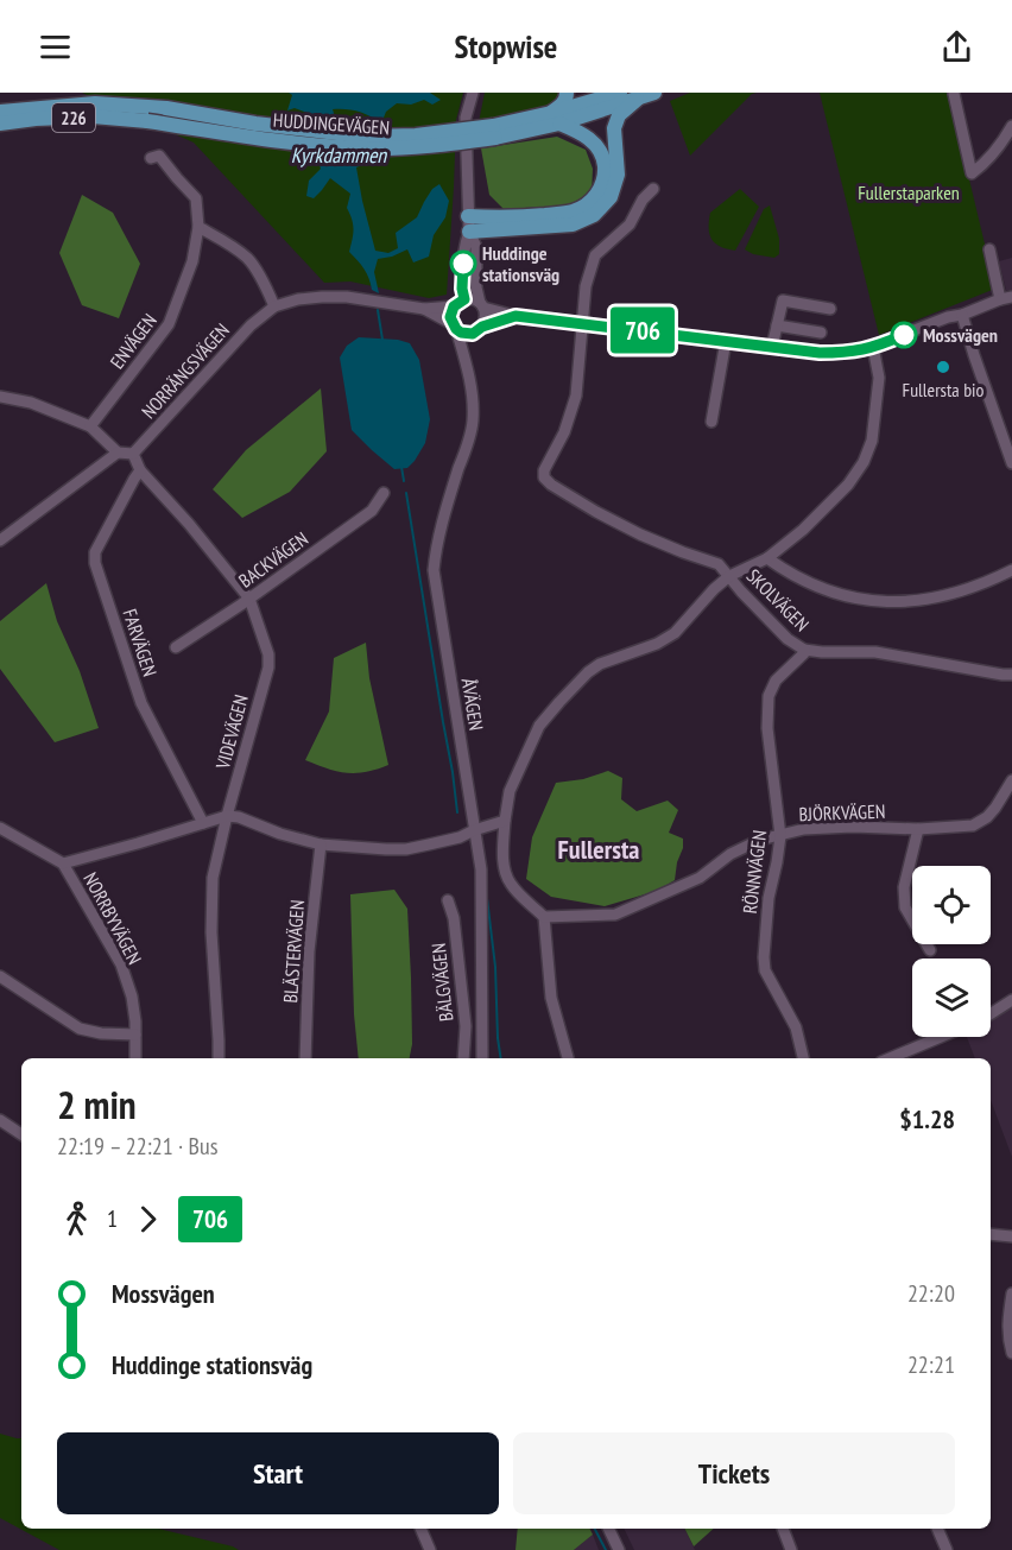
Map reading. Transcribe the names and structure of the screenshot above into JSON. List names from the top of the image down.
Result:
{
  "streets": {
    "main road": ["226", "HUDDINGEVÄGEN"],
    "street": [
      "ENVÄGEN",
      "NORRÄNGSVÄGEN",
      "BACKVÄGEN",
      "SKOLVÄGEN",
      "FARVÄGEN",
      "ÅVÄGEN",
      "VIDEVÄGEN",
      "BJÖRKVÄGEN",
      "RÖNNVÄGEN",
      "NORRBYVÄGEN",
      "BLÄSTERVÄGEN",
      "BÄLGVÄGEN"
    ]
  },
  "crossings": [
    ["NORRÄNGSVÄGEN", "ÅVÄGEN"],
    ["NORRÄNGSVÄGEN", "VIDEVÄGEN"],
    ["BACKVÄGEN", "VIDEVÄGEN"],
    ["SKOLVÄGEN", "RÖNNVÄGEN"],
    ["FARVÄGEN", "VIDEVÄGEN"],
    ["BJÖRKVÄGEN", "RÖNNVÄGEN"]
  ],
  "districts": ["Fullersta"],
  "water": ["Kyrkdammen"],
  "parks": ["Fullerstaparken"],
  "places": ["Huddinge stationsväg", "Mossvägen", "Fullersta bio"],
  "lines": ["bus line 706"],
  "page": {
    "header": "Stopwise",
    "on_map": "706",
    "heading": ["2 min", "22:19 – 22:21 · Bus", "$1.28"],
    "legs": ["1", "706"],
    "list": [
      {
        "name": "Mossvägen",
        "value": "22:20"
      },
      {
        "name": "Huddinge stationsväg",
        "value": "22:21"
      }
    ],
    "buttons": ["Start", "Tickets"]
  }
}
